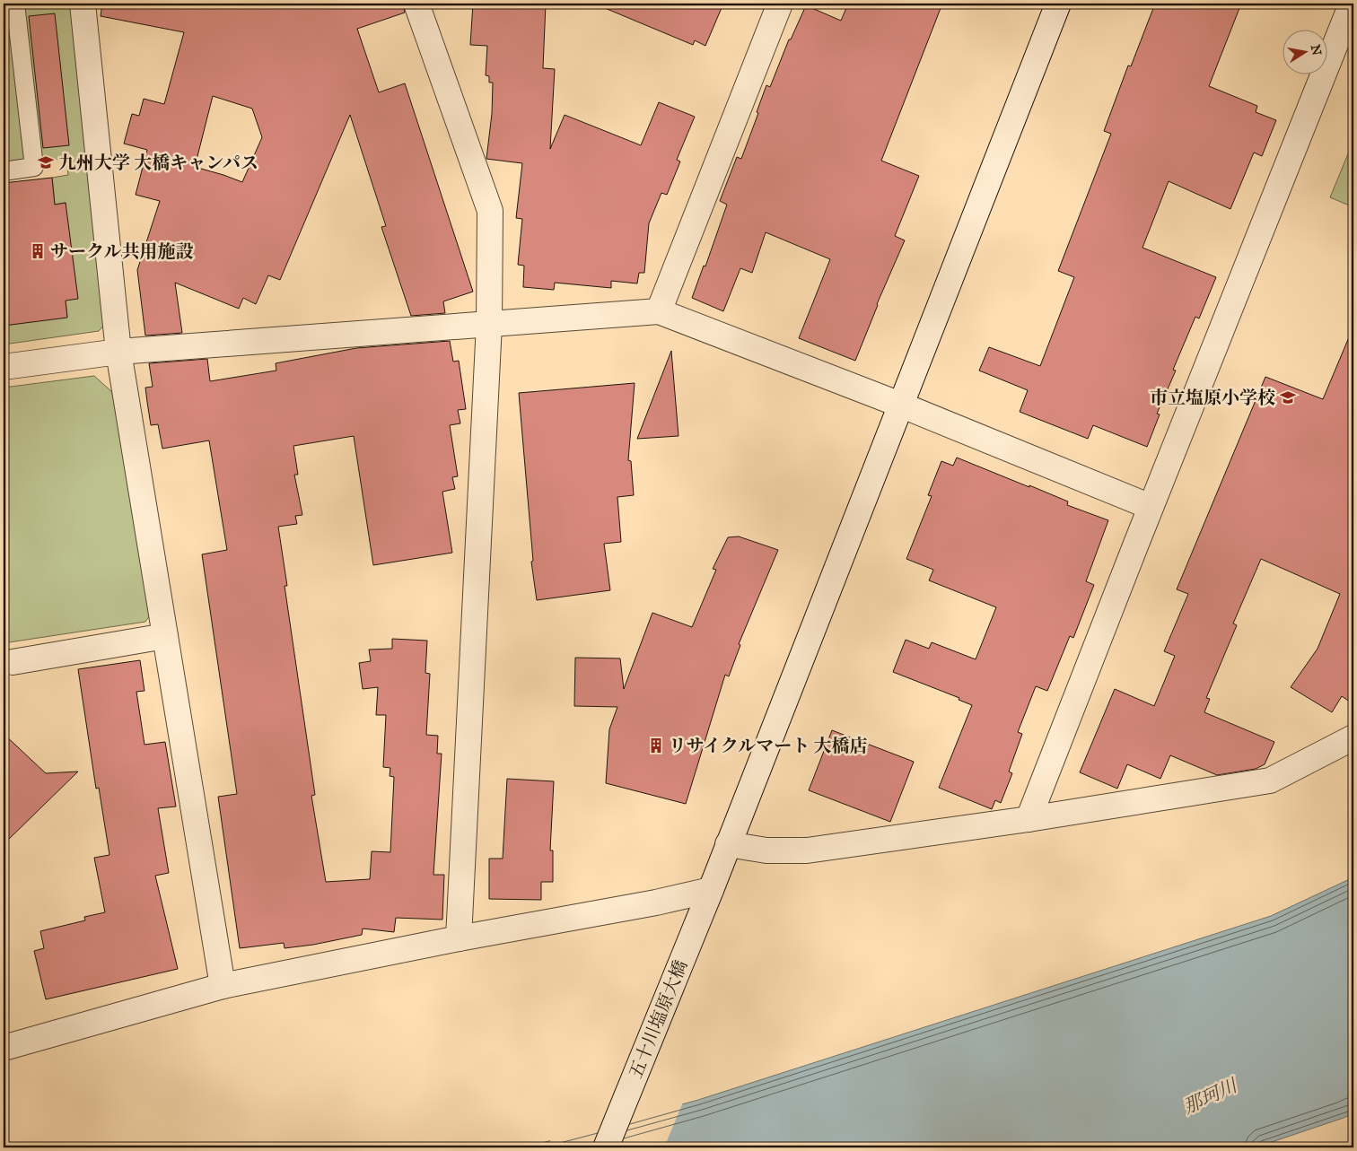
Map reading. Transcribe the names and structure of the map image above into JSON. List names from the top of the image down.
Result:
{
  "streets": {
    "street": ["五十川塩原大橋"]
  },
  "water": ["那珂川"],
  "places": {
    "school or university": ["九州大学 大橋キャンパス", "市立塩原小学校"],
    "building": ["サークル共用施設", "リサイクルマート 大橋店"]
  },
  "north": "right"
}
